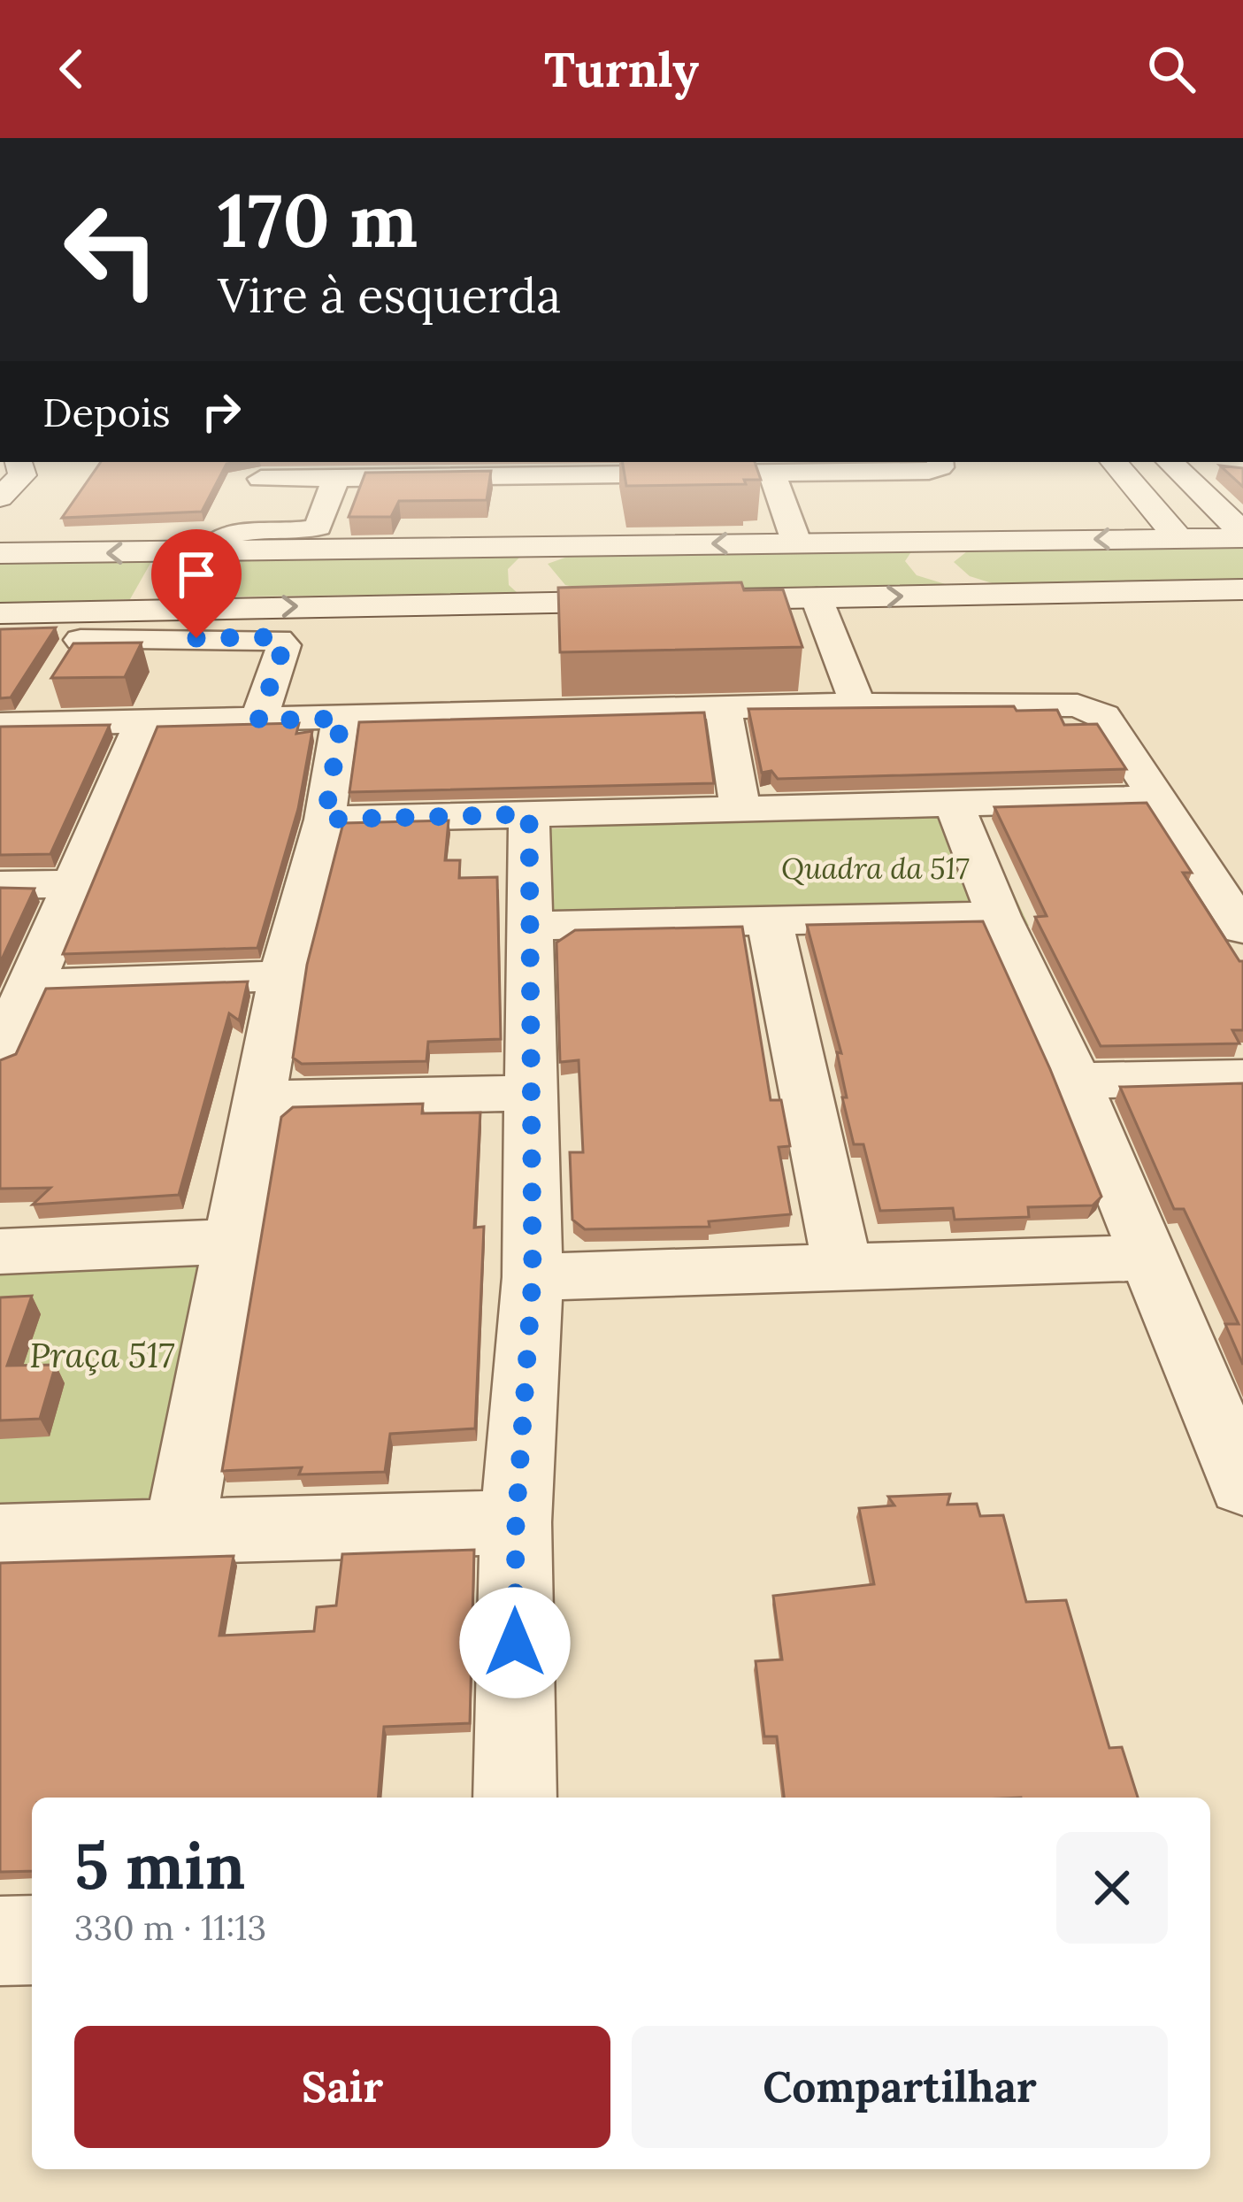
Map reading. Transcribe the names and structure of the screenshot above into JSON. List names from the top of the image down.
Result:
{
  "parks": ["Quadra da 517", "Praça 517"],
  "page": {
    "header": "Turnly",
    "turn": ["170 m", "Vire à esquerda"],
    "then": "Depois",
    "heading": ["5 min", "330 m · 11:13"],
    "buttons": ["Sair", "Compartilhar"]
  }
}
